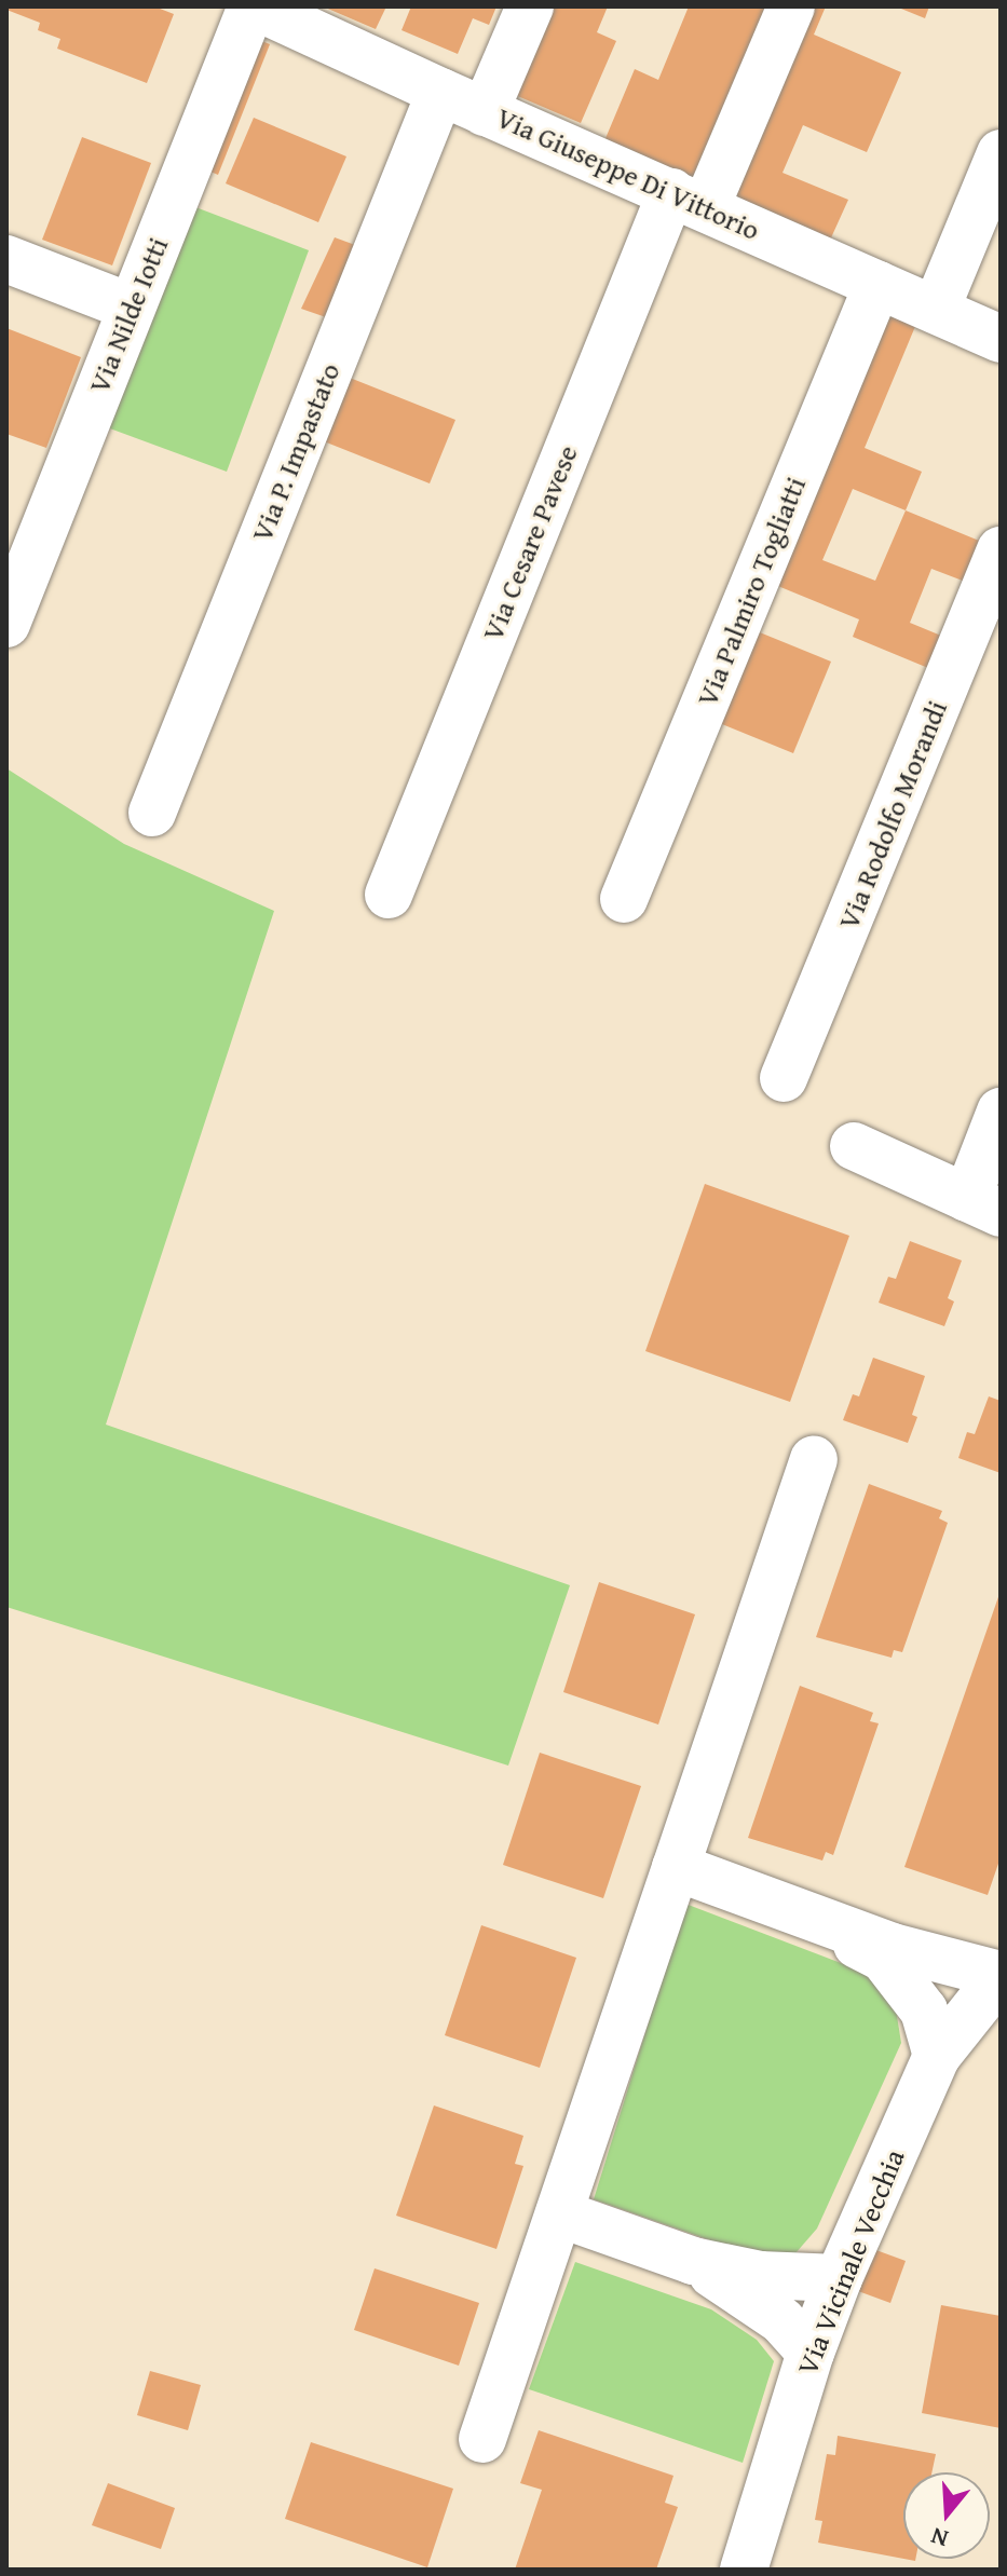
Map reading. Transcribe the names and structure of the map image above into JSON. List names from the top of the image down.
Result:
{
  "streets": {
    "street": [
      "Via Giuseppe Di Vittorio",
      "Via Nilde Iotti",
      "Via P. Impastato",
      "Via Cesare Pavese",
      "Via Palmiro Togliatti",
      "Via Rodolfo Morandi",
      "Via Vicinale Vecchia"
    ]
  },
  "crossings": [
    ["Via Giuseppe Di Vittorio", "Via Nilde Iotti"],
    ["Via Giuseppe Di Vittorio", "Via P. Impastato"],
    ["Via Giuseppe Di Vittorio", "Via Cesare Pavese"],
    ["Via Giuseppe Di Vittorio", "Via Palmiro Togliatti"]
  ],
  "north": "bottom"
}
